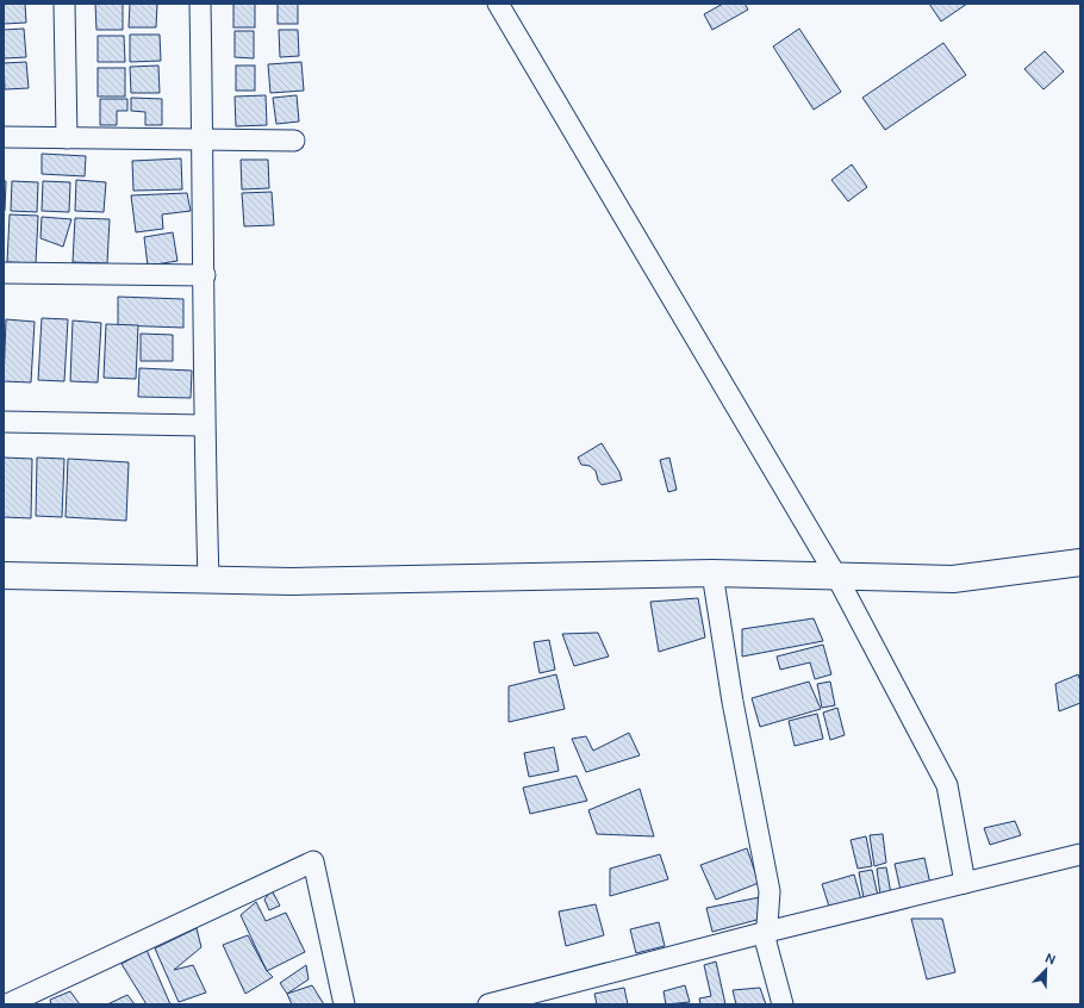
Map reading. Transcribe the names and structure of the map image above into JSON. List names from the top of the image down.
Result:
{
  "north": "top right"
}
